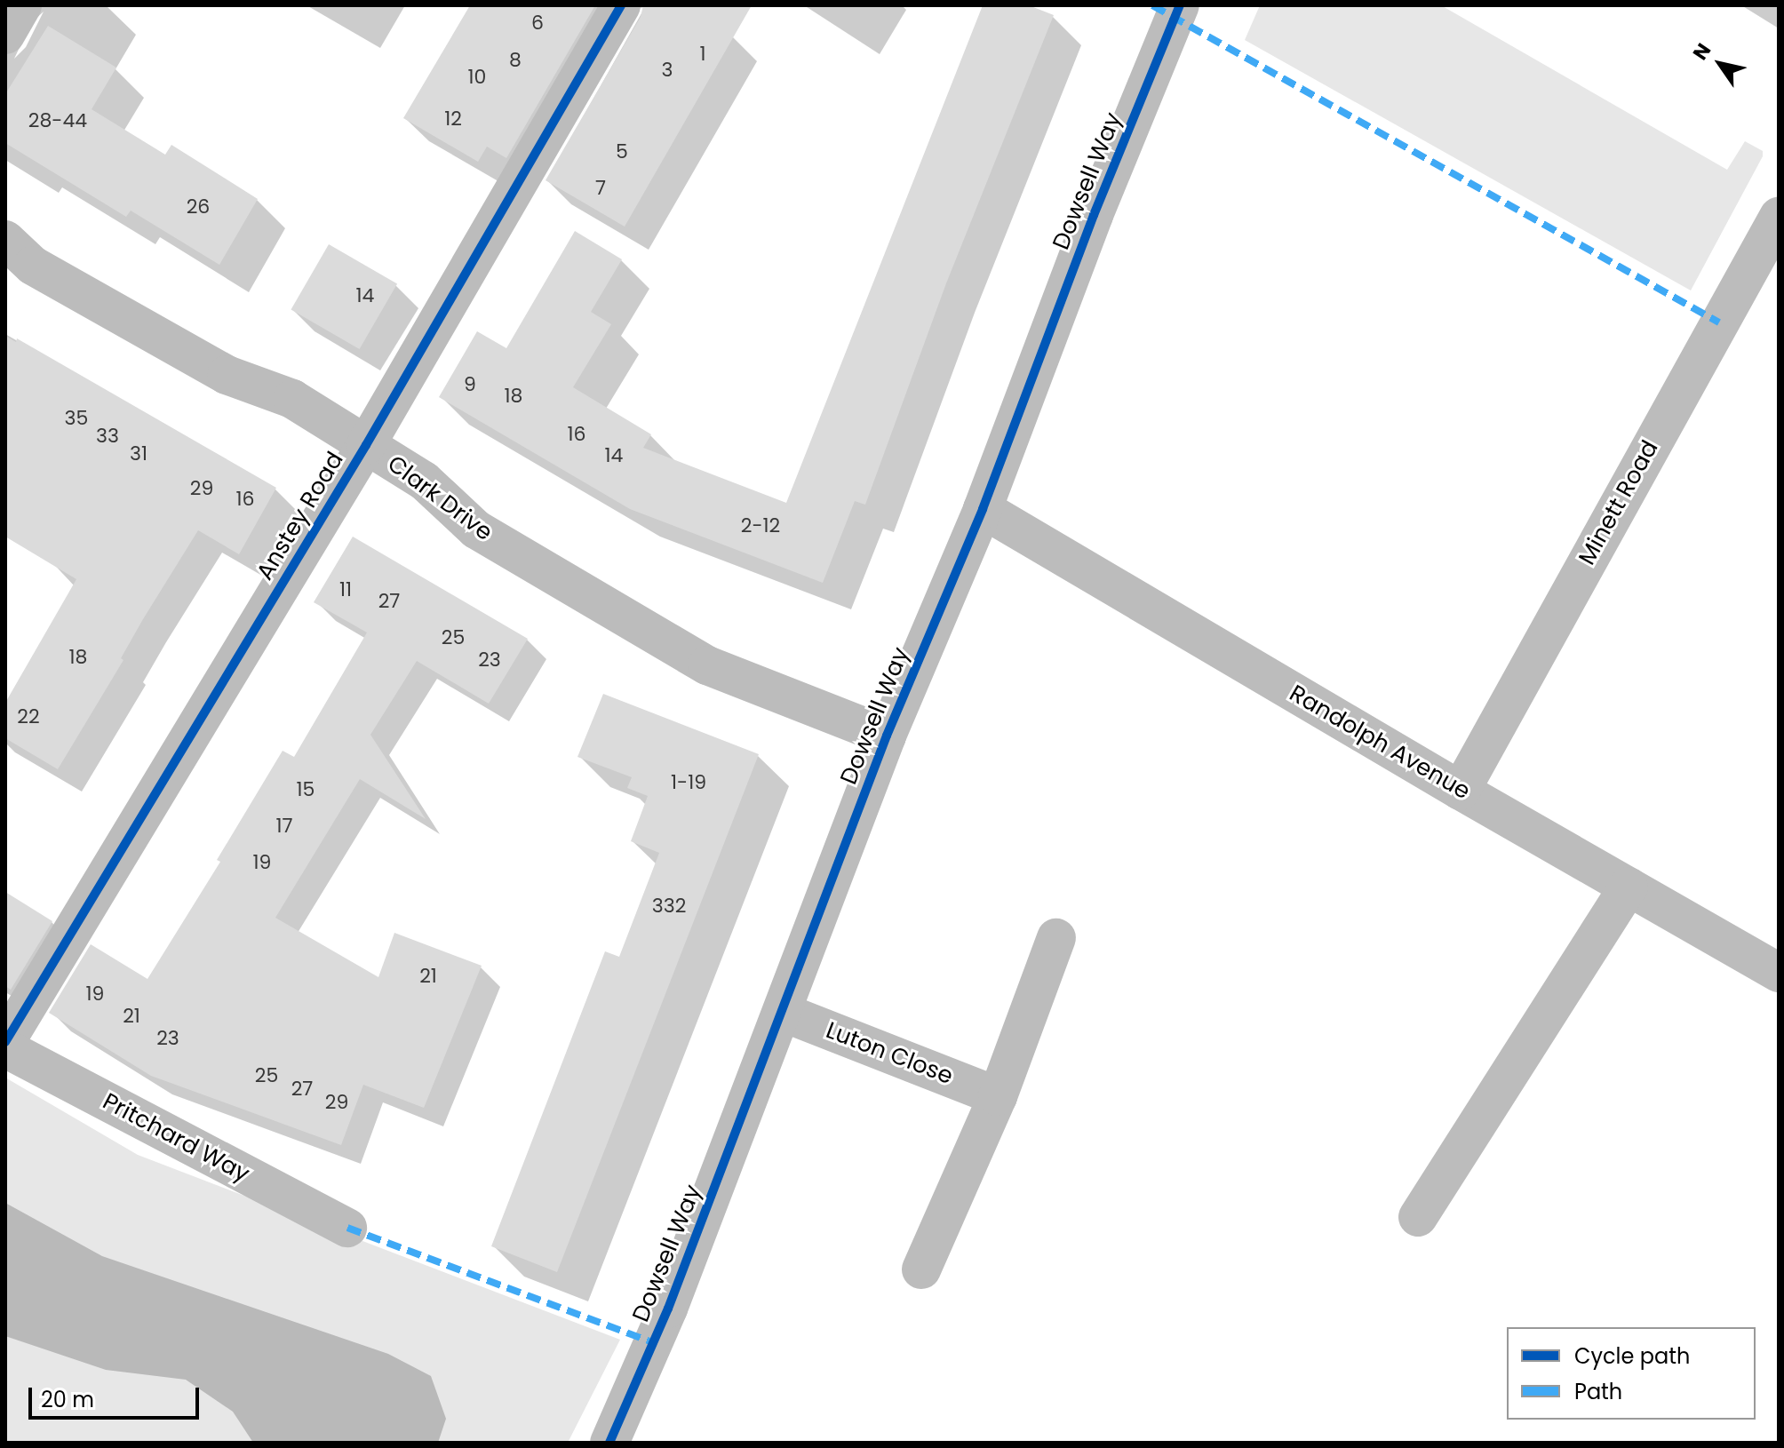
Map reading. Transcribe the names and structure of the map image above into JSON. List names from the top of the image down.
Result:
{
  "streets": {
    "street": [
      "Dowsell Way",
      "Clark Drive",
      "Minett Road",
      "Anstey Road",
      "Randolph Avenue",
      "Luton Close",
      "Pritchard Way"
    ]
  },
  "crossings": [
    ["Dowsell Way", "Clark Drive"],
    ["Dowsell Way", "Randolph Avenue"],
    ["Dowsell Way", "Luton Close"],
    ["Clark Drive", "Anstey Road"],
    ["Minett Road", "Randolph Avenue"]
  ],
  "house_numbers": [
    "6",
    "1",
    "8",
    "3",
    "10",
    "12",
    "28-44",
    "5",
    "7",
    "26",
    "14",
    "9",
    "18",
    "35",
    "16",
    "33",
    "31",
    "14",
    "29",
    "16",
    "2-12",
    "11",
    "27",
    "25",
    "18",
    "23",
    "22",
    "1-19",
    "15",
    "17",
    "19",
    "332",
    "21",
    "19",
    "21",
    "23",
    "25",
    "27",
    "29"
  ],
  "legend": ["Cycle path", "Path"],
  "scale_bar": "20 m",
  "north": "top left"
}
